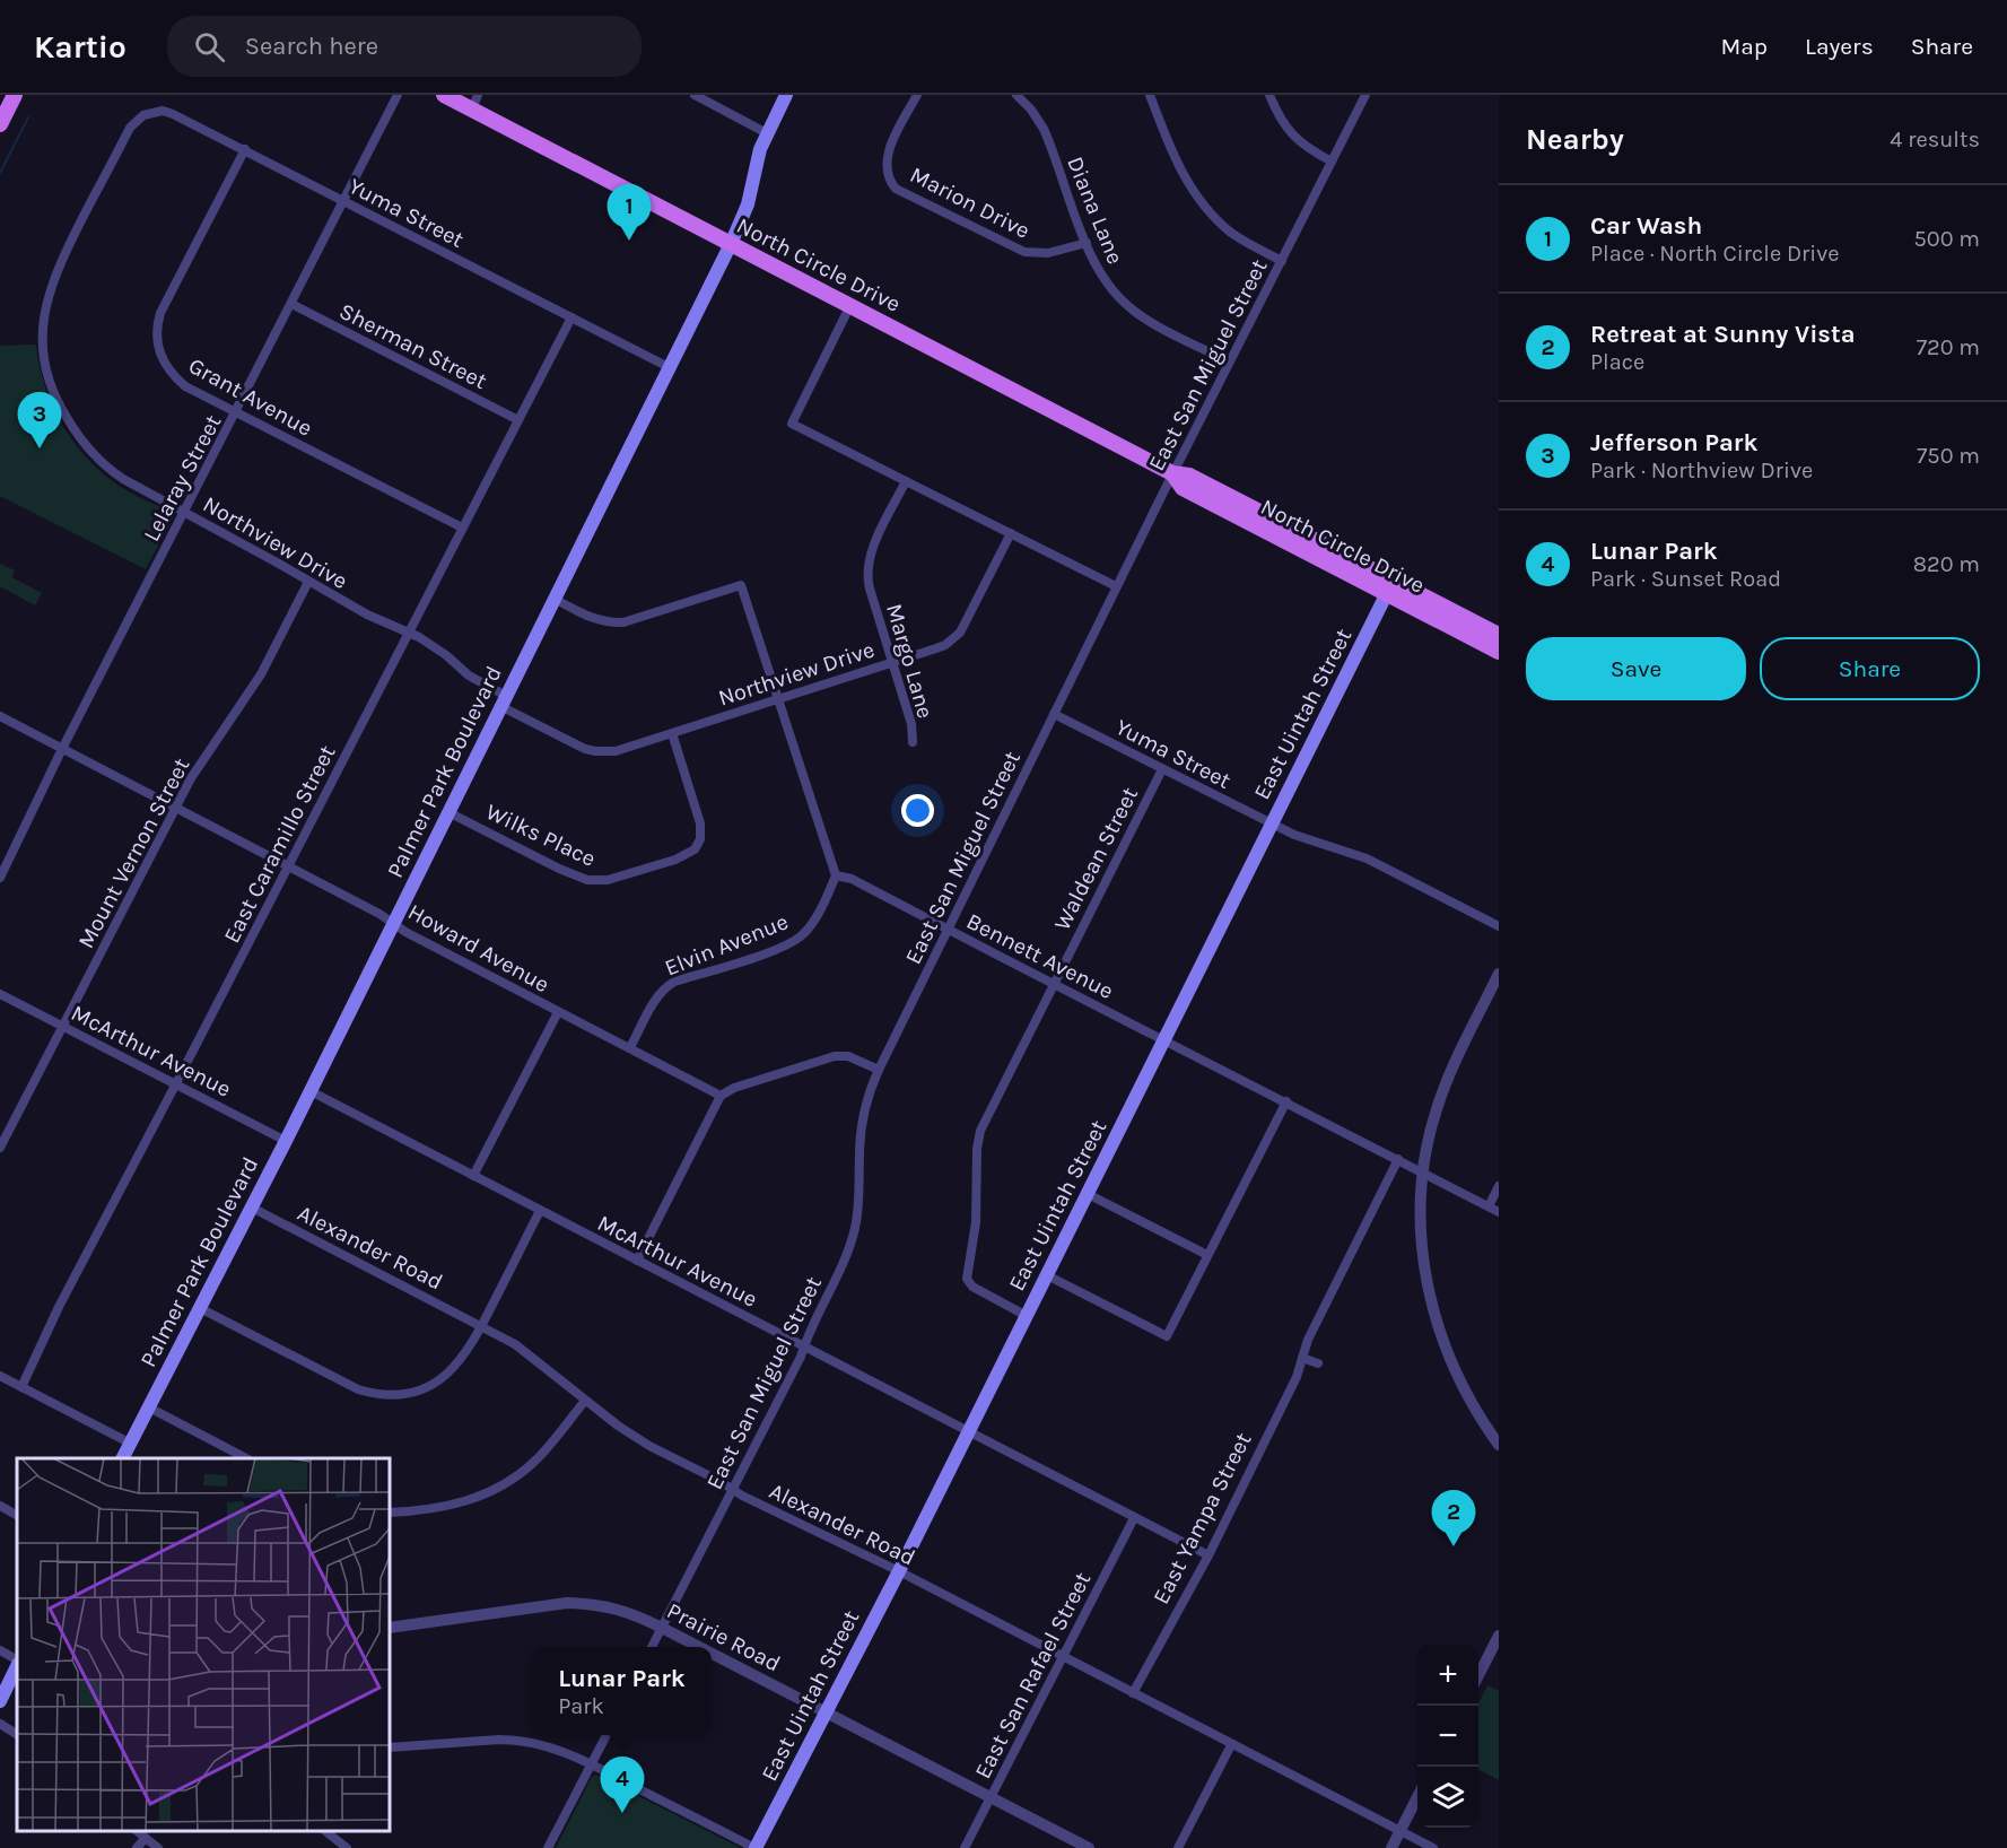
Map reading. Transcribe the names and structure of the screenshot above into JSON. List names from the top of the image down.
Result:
{
  "streets": {
    "main road": ["North Circle Drive", "East Uintah Street", "Palmer Park Boulevard"],
    "street": [
      "Marion Drive",
      "Diana Lane",
      "Yuma Street",
      "Sherman Street",
      "East San Miguel Street",
      "Grant Avenue",
      "Lelaray Street",
      "Northview Drive",
      "Margo Lane",
      "Wilks Place",
      "East Caramillo Street",
      "Mount Vernon Street",
      "Waldean Street",
      "Elvin Avenue",
      "Howard Avenue",
      "Bennett Avenue",
      "McArthur Avenue",
      "Alexander Road",
      "East Yampa Street",
      "Prairie Road",
      "East San Rafael Street"
    ]
  },
  "crossings": [
    ["Marion Drive", "Diana Lane"],
    ["Diana Lane", "East San Miguel Street"],
    ["Yuma Street", "East San Miguel Street"],
    ["Yuma Street", "Grant Avenue"],
    ["Yuma Street", "Lelaray Street"],
    ["Yuma Street", "Northview Drive"],
    ["Yuma Street", "East Uintah Street"],
    ["Yuma Street", "Palmer Park Boulevard"],
    ["Yuma Street", "East Caramillo Street"],
    ["Yuma Street", "Waldean Street"],
    ["North Circle Drive", "East San Miguel Street"],
    ["North Circle Drive", "East Uintah Street"],
    ["North Circle Drive", "Palmer Park Boulevard"],
    ["Sherman Street", "Lelaray Street"],
    ["Sherman Street", "East Caramillo Street"],
    ["East San Miguel Street", "Bennett Avenue"],
    ["East San Miguel Street", "McArthur Avenue"],
    ["East San Miguel Street", "Alexander Road"],
    ["East San Miguel Street", "Prairie Road"],
    ["Grant Avenue", "Lelaray Street"],
    ["Grant Avenue", "East Caramillo Street"],
    ["Lelaray Street", "Northview Drive"],
    ["Lelaray Street", "Howard Avenue"],
    ["Northview Drive", "Margo Lane"],
    ["Northview Drive", "Palmer Park Boulevard"],
    ["Northview Drive", "Wilks Place"],
    ["Northview Drive", "East Caramillo Street"],
    ["Northview Drive", "Mount Vernon Street"],
    ["East Uintah Street", "Waldean Street"],
    ["East Uintah Street", "Bennett Avenue"],
    ["East Uintah Street", "McArthur Avenue"],
    ["East Uintah Street", "Alexander Road"],
    ["East Uintah Street", "Prairie Road"],
    ["Palmer Park Boulevard", "Wilks Place"],
    ["Palmer Park Boulevard", "Howard Avenue"],
    ["Palmer Park Boulevard", "McArthur Avenue"],
    ["Palmer Park Boulevard", "Alexander Road"],
    ["East Caramillo Street", "Howard Avenue"],
    ["East Caramillo Street", "McArthur Avenue"],
    ["Mount Vernon Street", "Howard Avenue"],
    ["Mount Vernon Street", "McArthur Avenue"],
    ["Waldean Street", "Bennett Avenue"],
    ["Elvin Avenue", "Howard Avenue"],
    ["Elvin Avenue", "Bennett Avenue"],
    ["Bennett Avenue", "East Yampa Street"],
    ["McArthur Avenue", "East Yampa Street"],
    ["McArthur Avenue", "East San Rafael Street"],
    ["Alexander Road", "East Yampa Street"],
    ["Alexander Road", "East San Rafael Street"],
    ["Prairie Road", "East San Rafael Street"]
  ],
  "page": {
    "header": "Kartio",
    "search": "Search here",
    "nav": ["Map", "Layers", "Share"],
    "heading": ["Nearby", "4 results"],
    "list": [
      {
        "mark": "1",
        "name": "Car Wash",
        "note": "Place · North Circle Drive",
        "value": "500 m"
      },
      {
        "mark": "2",
        "name": "Retreat at Sunny Vista",
        "note": "Place",
        "value": "720 m"
      },
      {
        "mark": "3",
        "name": "Jefferson Park",
        "note": "Park · Northview Drive",
        "value": "750 m"
      },
      {
        "mark": "4",
        "name": "Lunar Park",
        "note": "Park · Sunset Road",
        "value": "820 m"
      }
    ],
    "pins": [
      "1",
      "3",
      "2",
      "4"
    ],
    "buttons": ["Save", "Share"],
    "map_buttons": ["+", "−"],
    "popup": ["Lunar Park", "Park"]
  }
}
